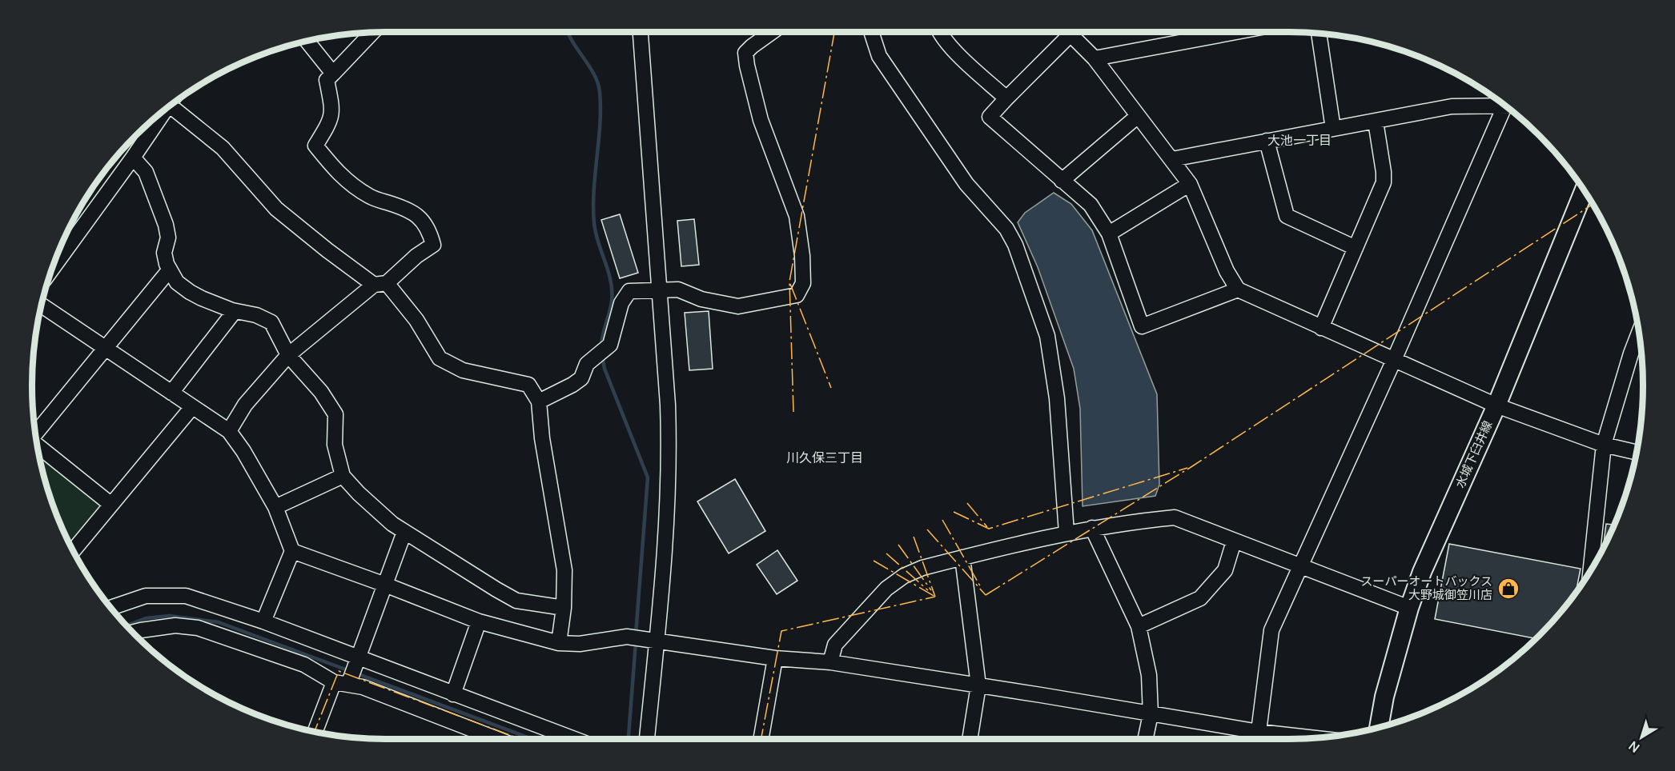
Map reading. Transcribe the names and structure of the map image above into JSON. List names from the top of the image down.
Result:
{
  "streets": {
    "main road": ["水城下臼井線"]
  },
  "districts": ["大池一丁目", "川久保三丁目"],
  "places": {
    "shop": ["スーパーオートバックス 大野城御笠川店"]
  },
  "north": "bottom left"
}
